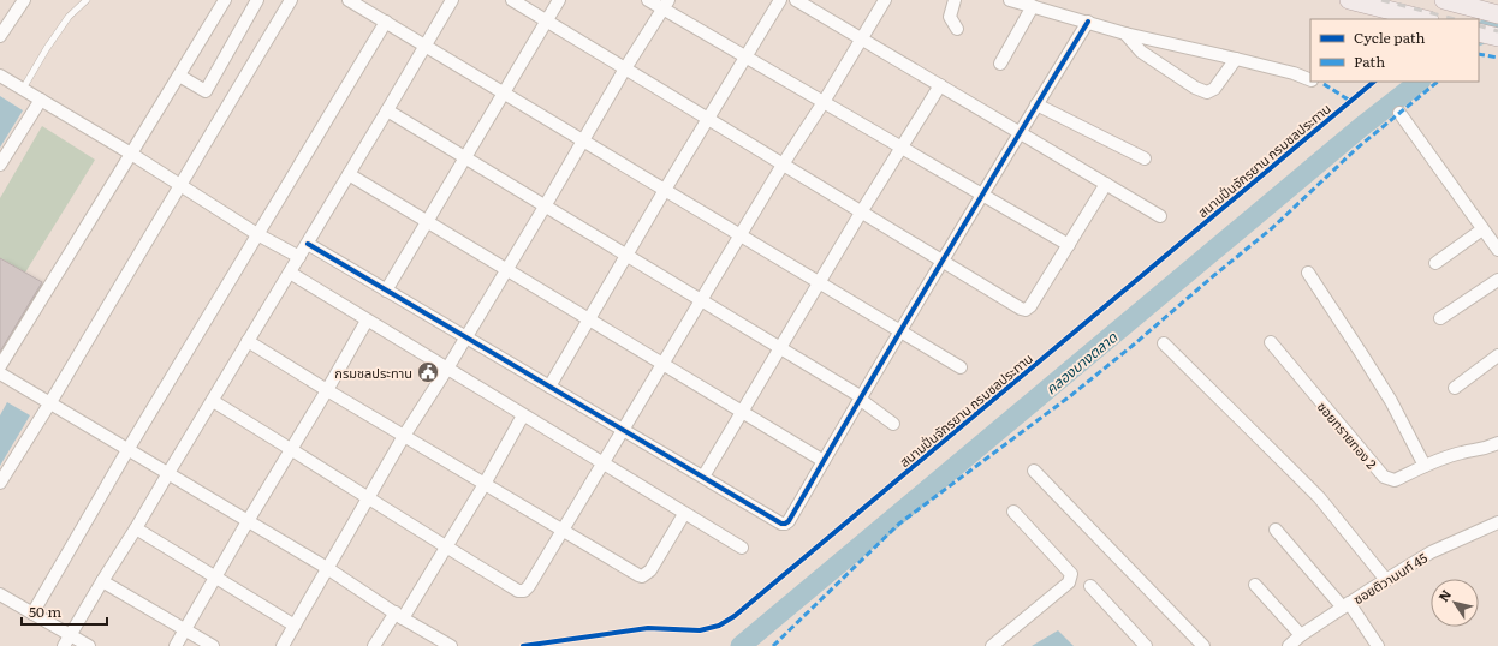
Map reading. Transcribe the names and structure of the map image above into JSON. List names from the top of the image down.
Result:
{
  "streets": {
    "street": ["ซอยทรายทอง 2", "ซอยติวานนท์ 45"],
    "cycle path": ["สนามปั่นจักรยาน กรมชลประทาน"]
  },
  "water": ["คลองบางตลาด"],
  "places": {
    "public building": ["กรมชลประทาน"]
  },
  "legend": ["Cycle path", "Path"],
  "scale_bar": "50 m",
  "north": "top left"
}
